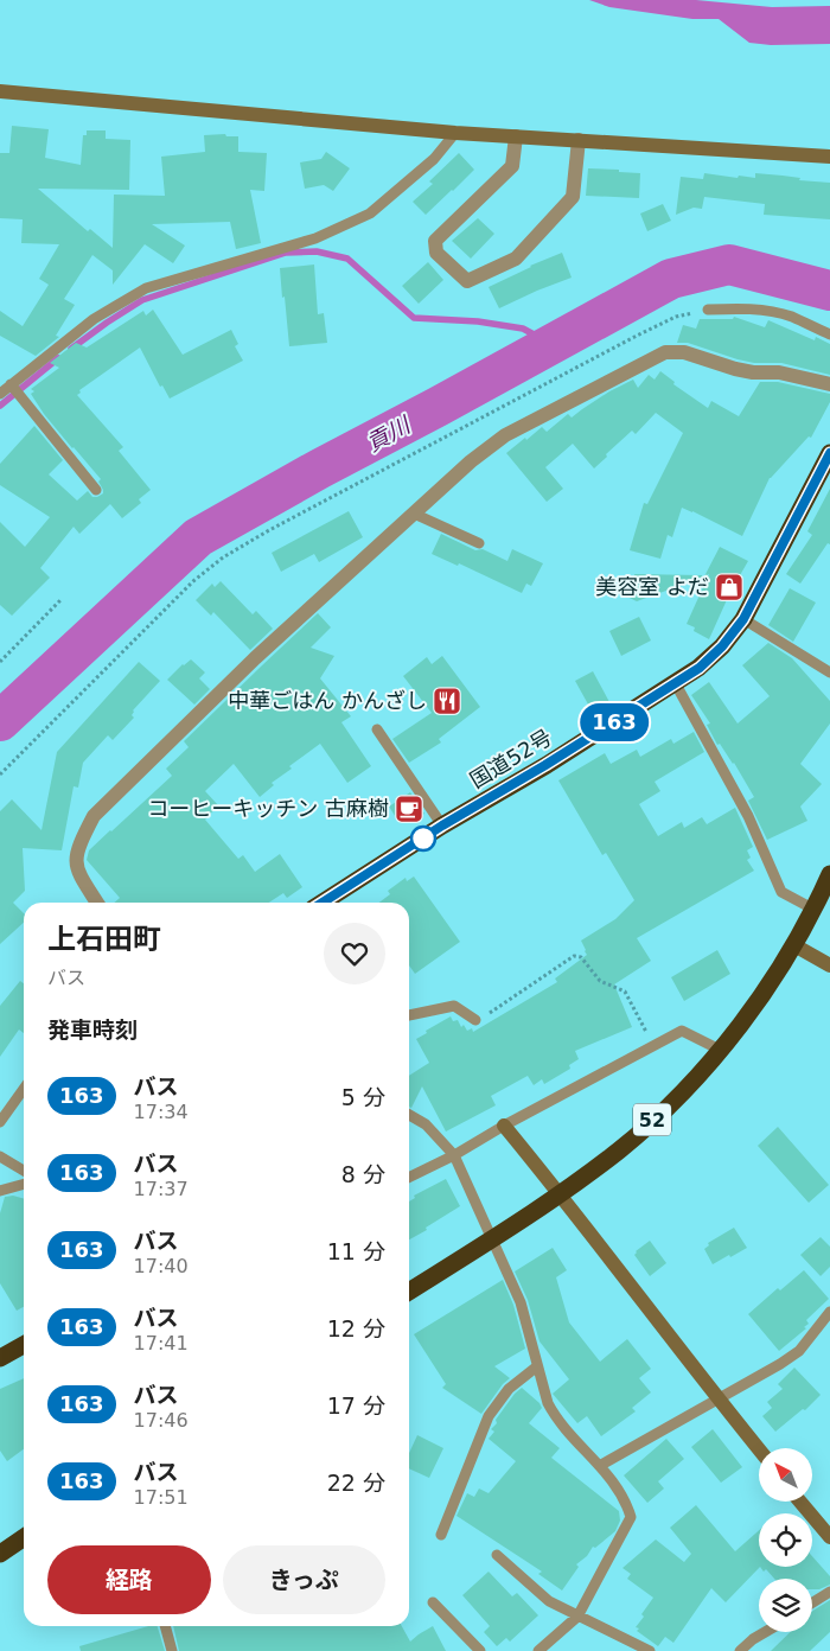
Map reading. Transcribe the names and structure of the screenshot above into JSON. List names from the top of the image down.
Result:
{
  "streets": {
    "highway": ["国道52号", "52"]
  },
  "water": ["貢川"],
  "places": {
    "shop": ["美容室 よだ"],
    "restaurant": ["中華ごはん かんざし"],
    "cafe": ["コーヒーキッチン 古麻樹"]
  },
  "lines": ["bus line 163"],
  "north": "top left",
  "page": {
    "on_map": "163",
    "heading": [
      ["上石田町", "バス"],
      "発車時刻"
    ],
    "list": [
      {
        "mark": "163",
        "name": "バス",
        "note": "17:34",
        "value": "5 分"
      },
      {
        "mark": "163",
        "name": "バス",
        "note": "17:37",
        "value": "8 分"
      },
      {
        "mark": "163",
        "name": "バス",
        "note": "17:40",
        "value": "11 分"
      },
      {
        "mark": "163",
        "name": "バス",
        "note": "17:41",
        "value": "12 分"
      },
      {
        "mark": "163",
        "name": "バス",
        "note": "17:46",
        "value": "17 分"
      },
      {
        "mark": "163",
        "name": "バス",
        "note": "17:51",
        "value": "22 分"
      }
    ],
    "buttons": ["経路", "きっぷ"]
  }
}
